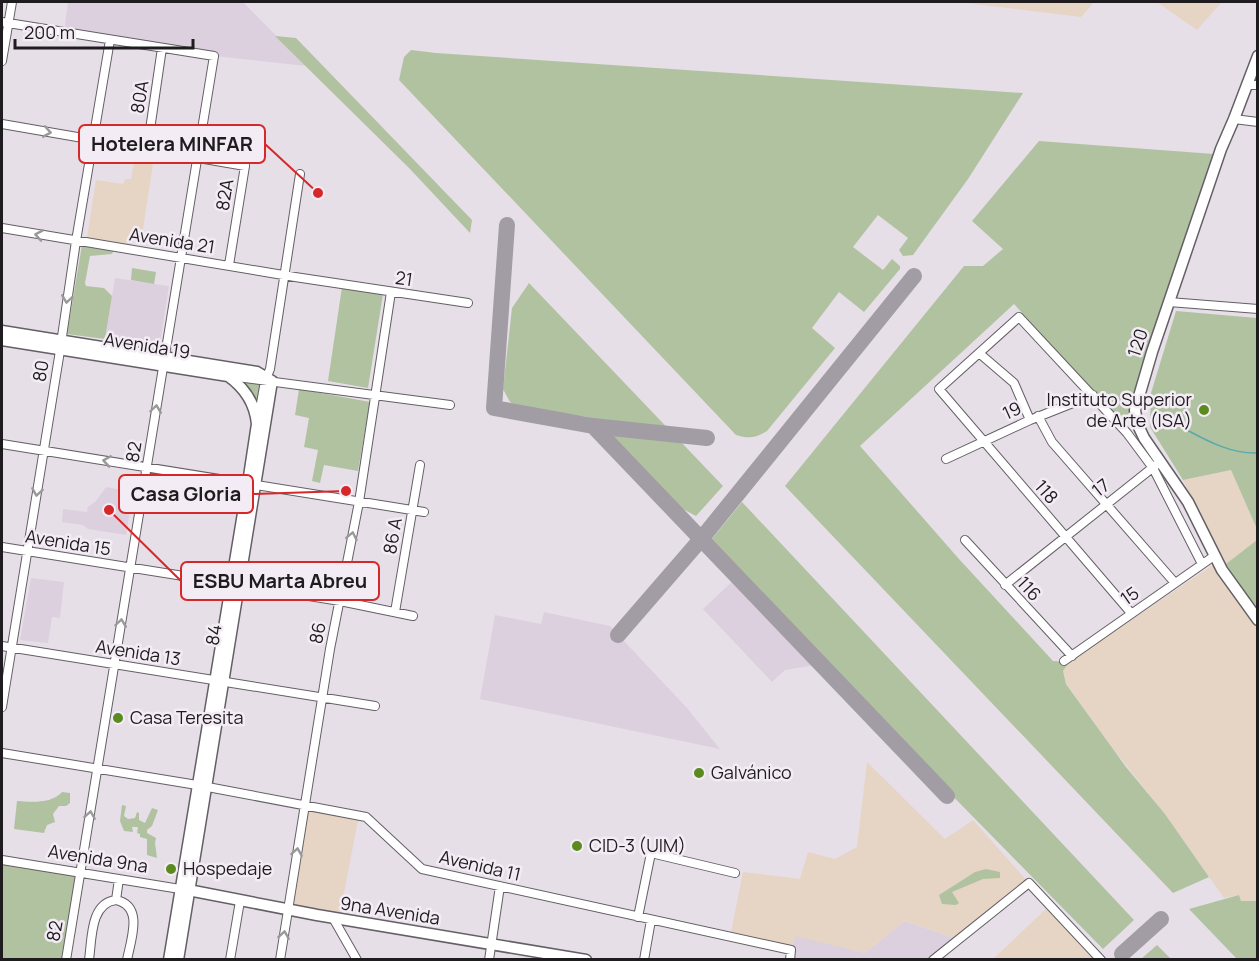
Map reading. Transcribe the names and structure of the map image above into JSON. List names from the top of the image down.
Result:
{
  "streets": {
    "main road": [
      "120",
      "Avenida 19",
      "84",
      "9na Avenida"
    ],
    "street": [
      "80A",
      "82A",
      "Avenida 21",
      "21",
      "80",
      "19",
      "82",
      "17",
      "118",
      "86 A",
      "Avenida 15",
      "116",
      "15",
      "86",
      "Avenida 13",
      "Avenida 9na",
      "Avenida 11"
    ]
  },
  "crossings": [
    ["80A", "82"],
    ["82A", "Avenida 21"],
    ["82A", "82"],
    ["Avenida 21", "21"],
    ["Avenida 21", "80"],
    ["Avenida 21", "82"],
    ["Avenida 21", "84"],
    ["21", "86"],
    ["120", "19"],
    ["120", "17"],
    ["120", "118"],
    ["120", "15"],
    ["Avenida 19", "80"],
    ["Avenida 19", "82"],
    ["Avenida 19", "84"],
    ["80", "Avenida 15"],
    ["80", "Avenida 13"],
    ["19", "118"],
    ["82", "Avenida 15"],
    ["82", "Avenida 13"],
    ["82", "Avenida 9na"],
    ["82", "Avenida 11"],
    ["17", "118"],
    ["17", "116"],
    ["118", "15"],
    ["86 A", "Avenida 15"],
    ["Avenida 15", "86"],
    ["Avenida 15", "84"],
    ["116", "15"],
    ["86", "Avenida 13"],
    ["86", "Avenida 11"],
    ["86", "9na Avenida"],
    ["84", "Avenida 13"],
    ["84", "Avenida 9na"],
    ["84", "Avenida 11"],
    ["84", "9na Avenida"],
    ["Avenida 9na", "9na Avenida"]
  ],
  "one_way": ["86"],
  "places": [
    "Hotelera MINFAR",
    "Instituto Superior de Arte (ISA)",
    "Casa Gloria",
    "ESBU Marta Abreu",
    "Casa Teresita",
    "Galvánico",
    "CID-3 (UIM)",
    "Hospedaje"
  ],
  "scale_bar": "200 m"
}
